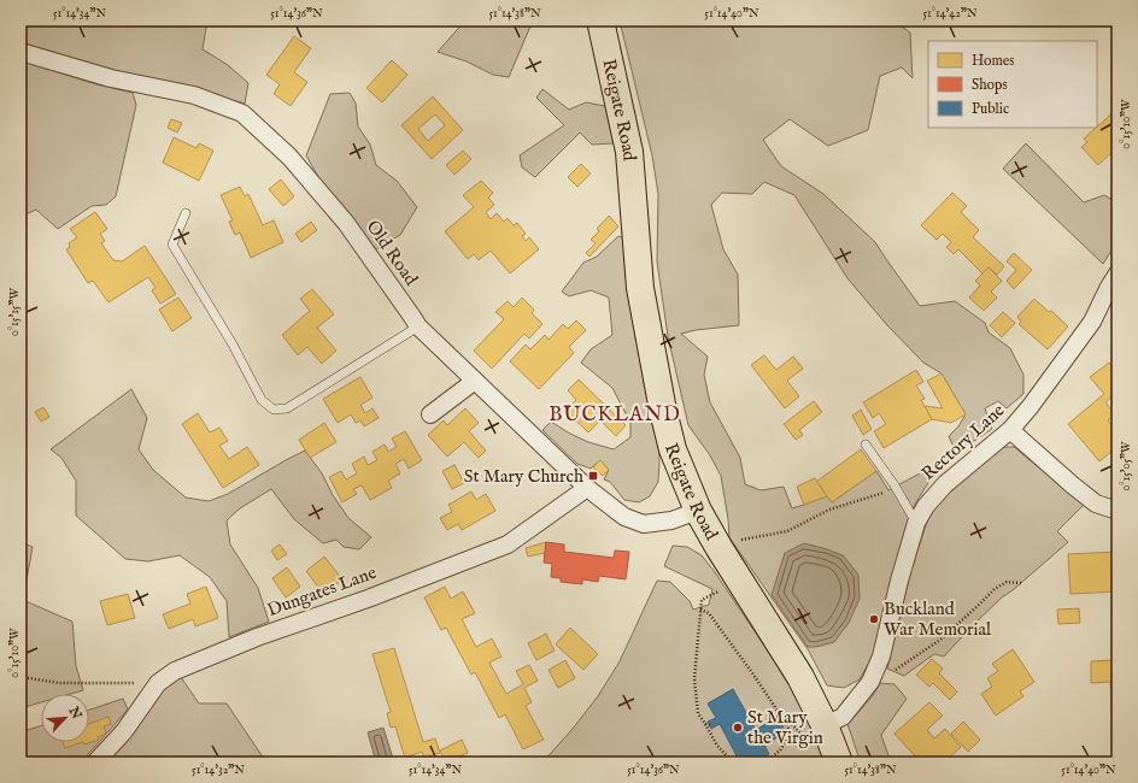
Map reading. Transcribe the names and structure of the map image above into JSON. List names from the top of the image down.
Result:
{
  "streets": {
    "main road": ["Reigate Road"],
    "street": ["Old Road", "Rectory Lane", "Dungates Lane"]
  },
  "crossings": [
    ["Reigate Road", "Old Road"],
    ["Reigate Road", "Rectory Lane"],
    ["Old Road", "Dungates Lane"]
  ],
  "districts": ["BUCKLAND"],
  "places": {
    "transit": ["St Mary Church"],
    "other": ["Buckland War Memorial", "St Mary the Virgin"]
  },
  "legend": ["Homes", "Shops", "Public"],
  "north": "top right",
  "coordinates": [
    "51°14'34\"N",
    "51°14'36\"N",
    "51°14'38\"N",
    "51°14'40\"N",
    "51°14'42\"N",
    "0°15'10\"W",
    "0°15'15\"W",
    "0°15'05\"W",
    "51°14'32\"N"
  ]
}
